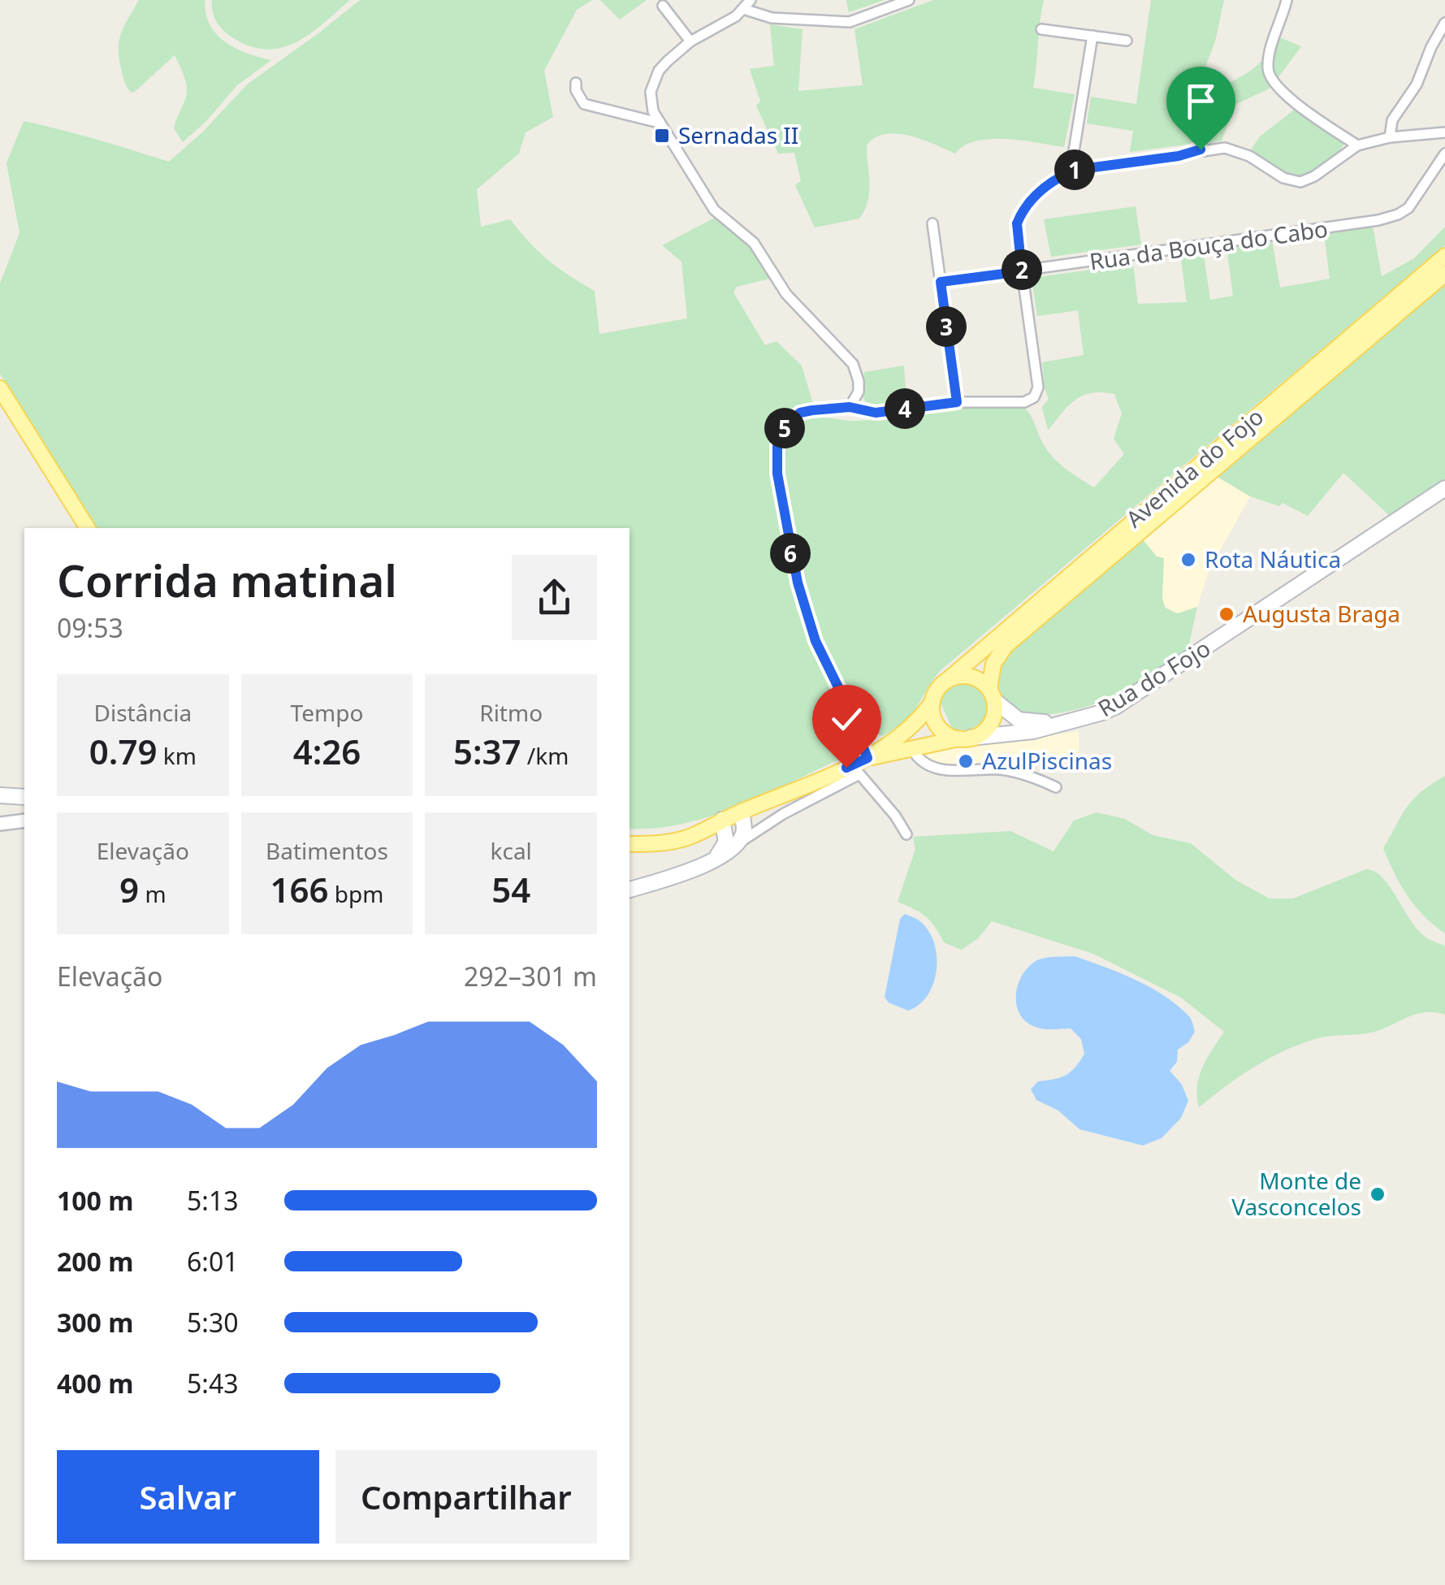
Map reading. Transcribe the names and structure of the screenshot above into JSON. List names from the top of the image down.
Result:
{
  "streets": {
    "main road": ["Avenida do Fojo", "Rua do Fojo"],
    "street": ["Rua da Bouça do Cabo"]
  },
  "crossings": [
    ["Avenida do Fojo", "Rua do Fojo"]
  ],
  "places": {
    "transit": ["Sernadas II"],
    "other": [
      "Rota Náutica",
      "Augusta Braga",
      "AzulPiscinas",
      "Monte de Vasconcelos"
    ]
  },
  "page": {
    "pins": [
      "1",
      "2",
      "3",
      "4",
      "5",
      "6"
    ],
    "heading": ["Corrida matinal", "09:53"],
    "stats": [
      ["Distância", "0.79 km"],
      ["Tempo", "4:26"],
      ["Ritmo", "5:37 /km"],
      ["Elevação", "9 m"],
      ["Batimentos", "166 bpm"],
      ["kcal", "54"]
    ],
    "chart": ["Elevação", "292–301 m"],
    "list": [
      {
        "name": "100 m",
        "note": "5:13"
      },
      {
        "name": "200 m",
        "note": "6:01"
      },
      {
        "name": "300 m",
        "note": "5:30"
      },
      {
        "name": "400 m",
        "note": "5:43"
      }
    ],
    "buttons": ["Salvar", "Compartilhar"]
  }
}
